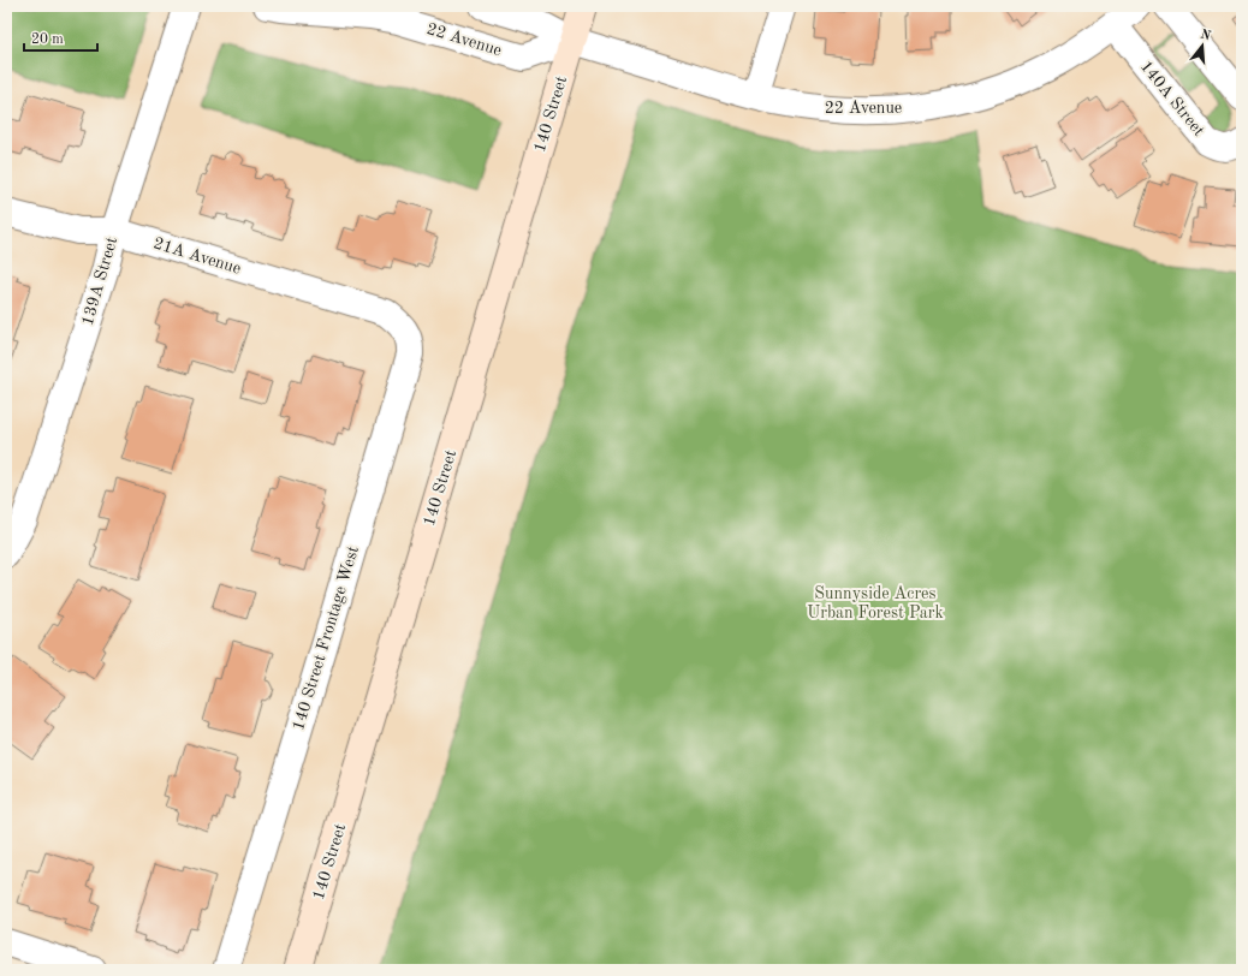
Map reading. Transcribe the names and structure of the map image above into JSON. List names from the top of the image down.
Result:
{
  "streets": {
    "main road": ["140 Street"],
    "street": [
      "22 Avenue",
      "140A Street",
      "21A Avenue",
      "139A Street",
      "140 Street Frontage West"
    ]
  },
  "crossings": [
    ["22 Avenue", "140A Street"],
    ["22 Avenue", "140 Street"],
    ["21A Avenue", "139A Street"],
    ["21A Avenue", "140 Street Frontage West"]
  ],
  "parks": ["Sunnyside Acres Urban Forest Park"],
  "scale_bar": "20 m",
  "north": "top"
}
